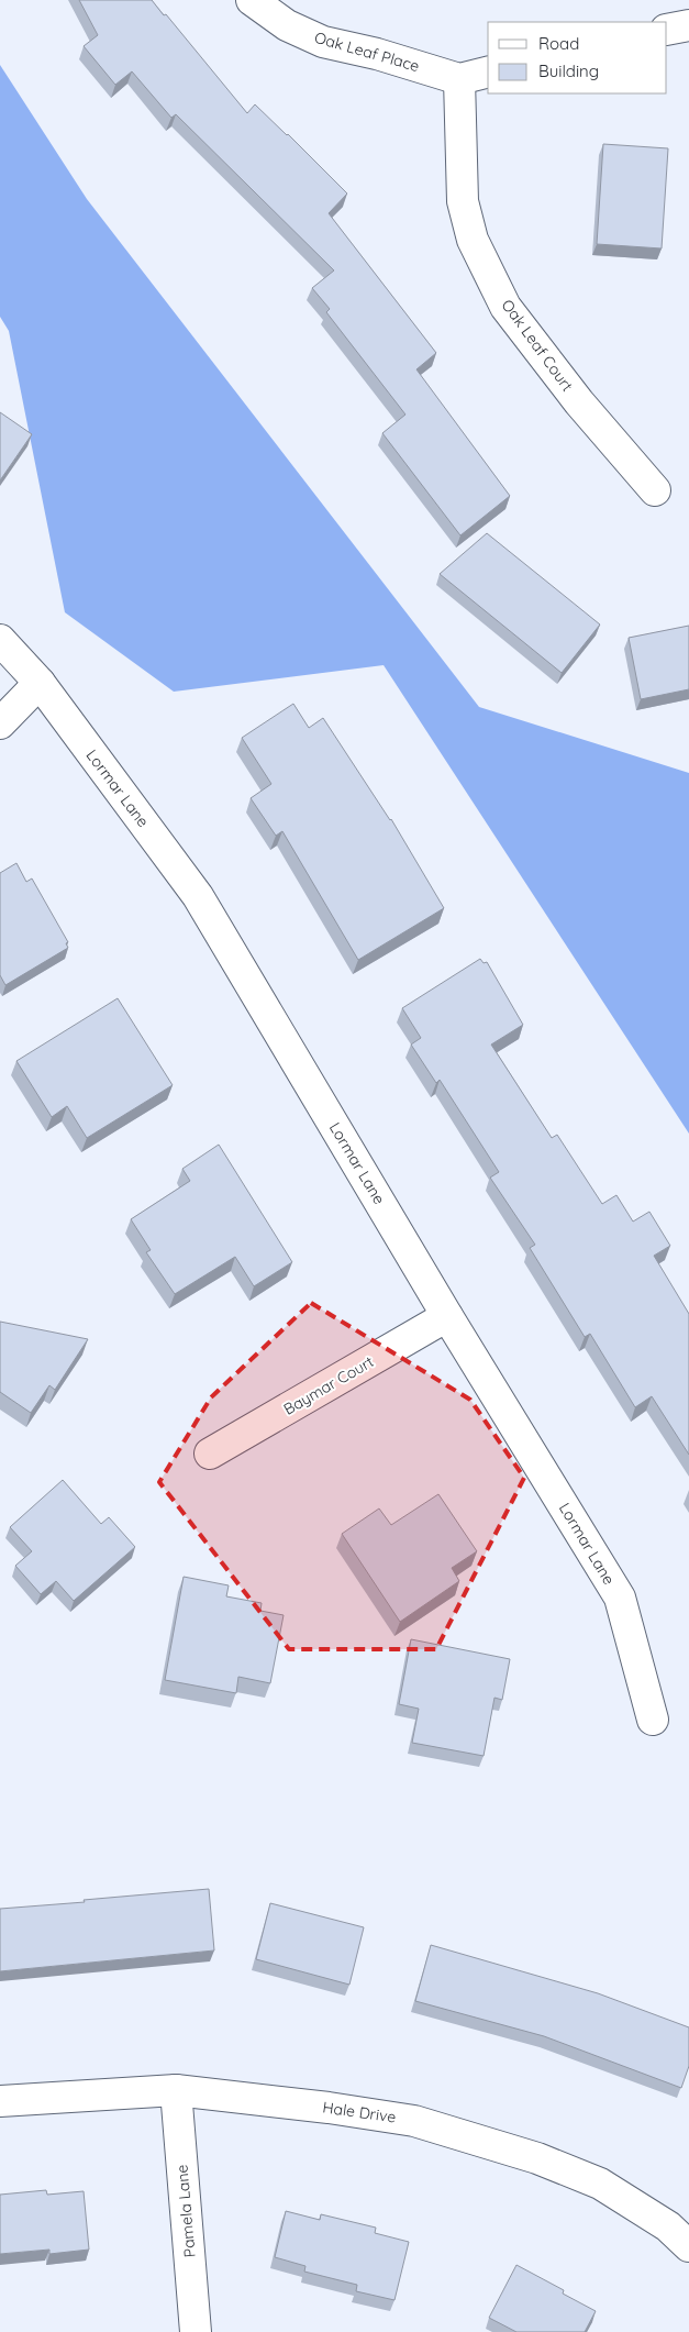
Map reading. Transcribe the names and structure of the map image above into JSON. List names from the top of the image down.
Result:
{
  "streets": {
    "street": [
      "Oak Leaf Place",
      "Oak Leaf Court",
      "Lormar Lane",
      "Baymar Court",
      "Hale Drive",
      "Pamela Lane"
    ]
  },
  "crossings": [
    ["Oak Leaf Place", "Oak Leaf Court"],
    ["Lormar Lane", "Baymar Court"],
    ["Hale Drive", "Pamela Lane"]
  ],
  "legend": ["Road", "Building"]
}
